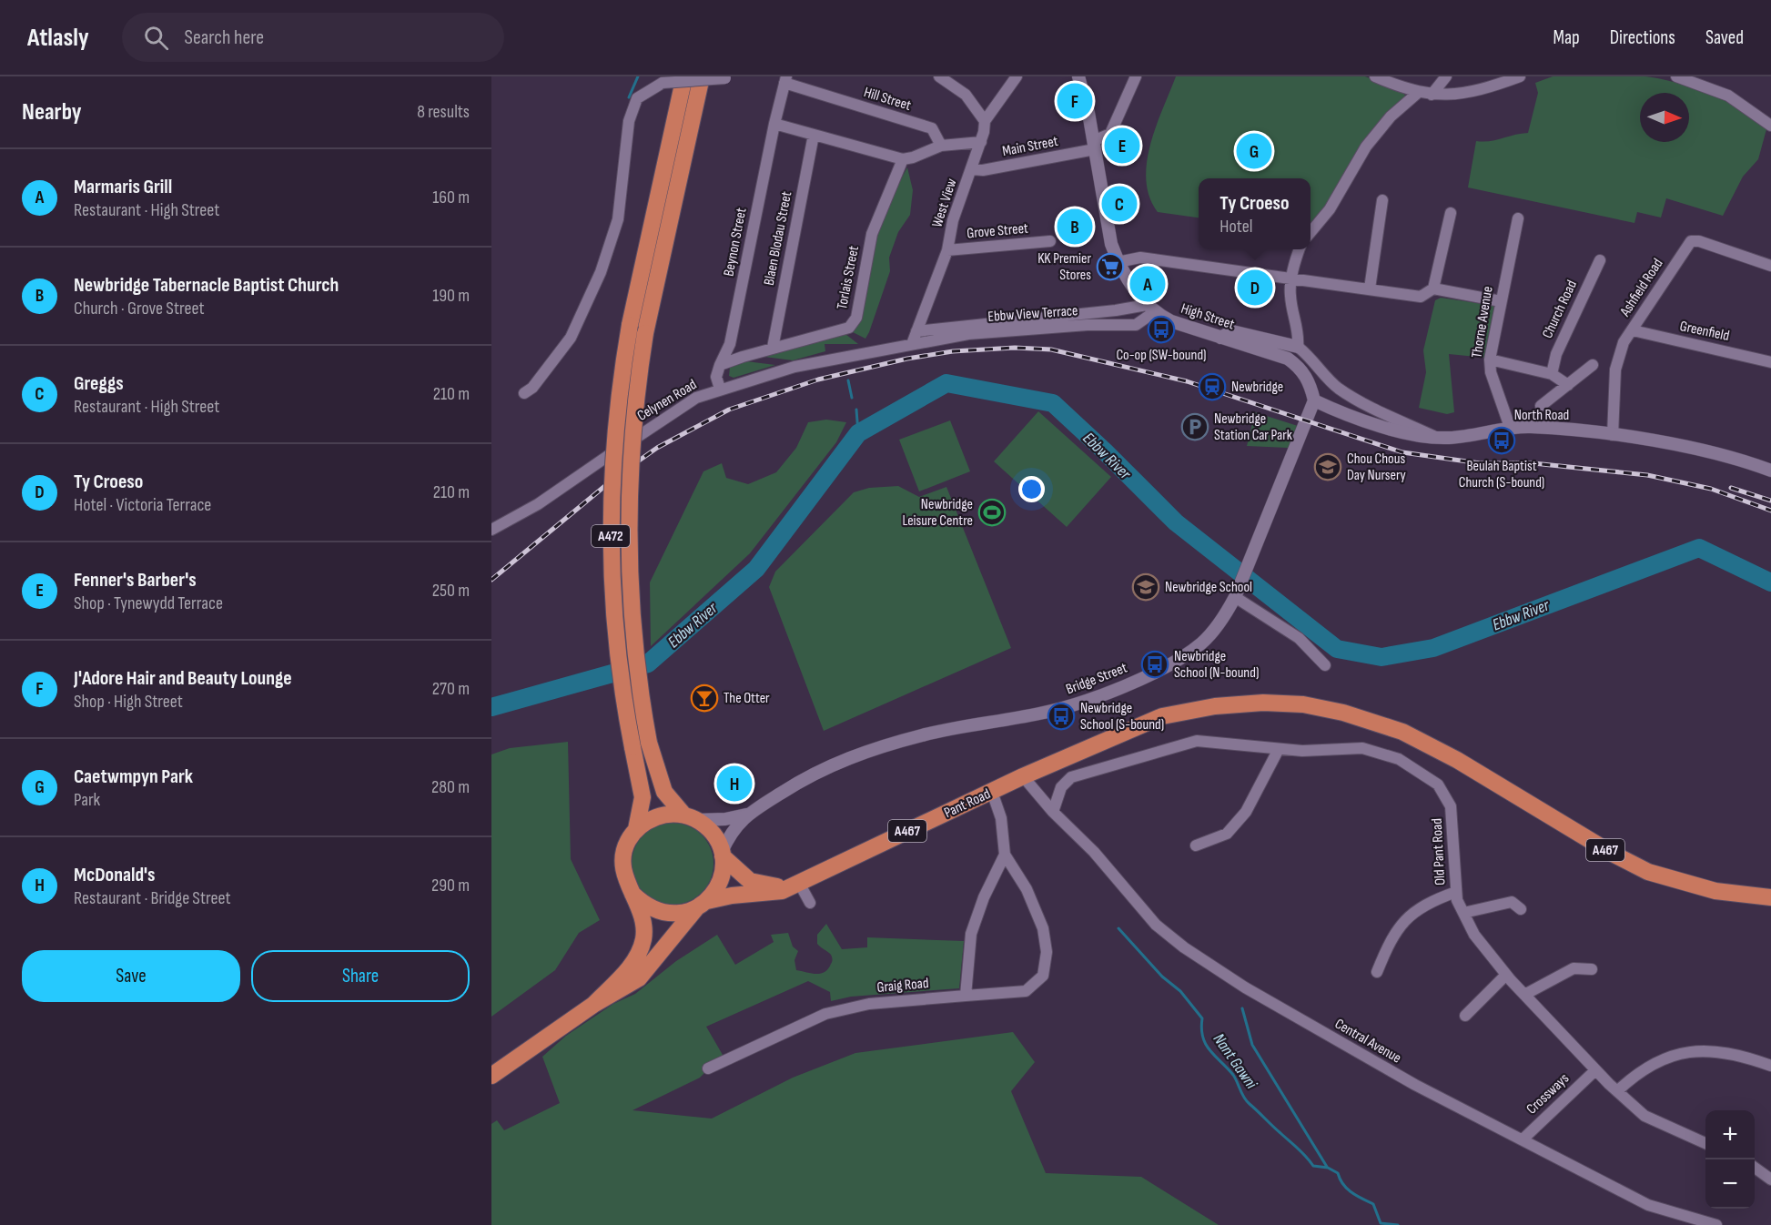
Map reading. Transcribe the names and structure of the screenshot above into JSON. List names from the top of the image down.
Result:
{
  "streets": {
    "main road": ["A472", "Pant Road", "A467"],
    "street": [
      "Hill Street",
      "Main Street",
      "West View",
      "Grove Street",
      "Blaen Blodau Street",
      "Beynon Street",
      "Torlais Street",
      "Ashfield Road",
      "Church Road",
      "Ebbw View Terrace",
      "High Street",
      "Thorne Avenue",
      "Greenfield",
      "Celynen Road",
      "North Road",
      "Bridge Street",
      "Old Pant Road",
      "Graig Road",
      "Central Avenue",
      "Crossways"
    ]
  },
  "crossings": [
    ["Hill Street", "Beynon Street"],
    ["Main Street", "West View"],
    ["West View", "Grove Street"],
    ["West View", "Ebbw View Terrace"],
    ["West View", "Celynen Road"],
    ["Blaen Blodau Street", "Torlais Street"],
    ["Beynon Street", "Torlais Street"],
    ["Ashfield Road", "Greenfield"],
    ["Ashfield Road", "North Road"],
    ["Ebbw View Terrace", "High Street"],
    ["Ebbw View Terrace", "Celynen Road"],
    ["High Street", "North Road"],
    ["High Street", "Bridge Street"],
    ["Thorne Avenue", "North Road"],
    ["North Road", "Bridge Street"],
    ["A472", "Bridge Street"],
    ["A472", "Pant Road"],
    ["Bridge Street", "Pant Road"],
    ["Pant Road", "A467"],
    ["Old Pant Road", "Central Avenue"],
    ["Old Pant Road", "Crossways"],
    ["Central Avenue", "Crossways"]
  ],
  "water": ["Ebbw River", "Nant Gawni"],
  "places": {
    "supermarket": ["KK Premier Stores"],
    "bus stop": [
      "Co-op (SW-bound)",
      "Beulah Baptist Church (S-bound)",
      "Newbridge School (N-bound)",
      "Newbridge School (S-bound)"
    ],
    "station": ["Newbridge"],
    "parking": ["Newbridge Station Car Park"],
    "school or university": ["Chou Chous Day Nursery", "Newbridge School"],
    "sports": ["Newbridge Leisure Centre"],
    "bar": ["The Otter"]
  },
  "north": "right",
  "page": {
    "header": "Atlasly",
    "search": "Search here",
    "nav": ["Map", "Directions", "Saved"],
    "heading": ["Nearby", "8 results"],
    "pins": [
      "F",
      "E",
      "G",
      "C",
      "B",
      "A",
      "D",
      "H"
    ],
    "list": [
      {
        "mark": "A",
        "name": "Marmaris Grill",
        "note": "Restaurant · High Street",
        "value": "160 m"
      },
      {
        "mark": "B",
        "name": "Newbridge Tabernacle Baptist Church",
        "note": "Church · Grove Street",
        "value": "190 m"
      },
      {
        "mark": "C",
        "name": "Greggs",
        "note": "Restaurant · High Street",
        "value": "210 m"
      },
      {
        "mark": "D",
        "name": "Ty Croeso",
        "note": "Hotel · Victoria Terrace",
        "value": "210 m"
      },
      {
        "mark": "E",
        "name": "Fenner's Barber's",
        "note": "Shop · Tynewydd Terrace",
        "value": "250 m"
      },
      {
        "mark": "F",
        "name": "J'Adore Hair and Beauty Lounge",
        "note": "Shop · High Street",
        "value": "270 m"
      },
      {
        "mark": "G",
        "name": "Caetwmpyn Park",
        "note": "Park",
        "value": "280 m"
      },
      {
        "mark": "H",
        "name": "McDonald's",
        "note": "Restaurant · Bridge Street",
        "value": "290 m"
      }
    ],
    "popup": ["Ty Croeso", "Hotel"],
    "buttons": ["Save", "Share"],
    "map_buttons": ["+", "−"]
  }
}
